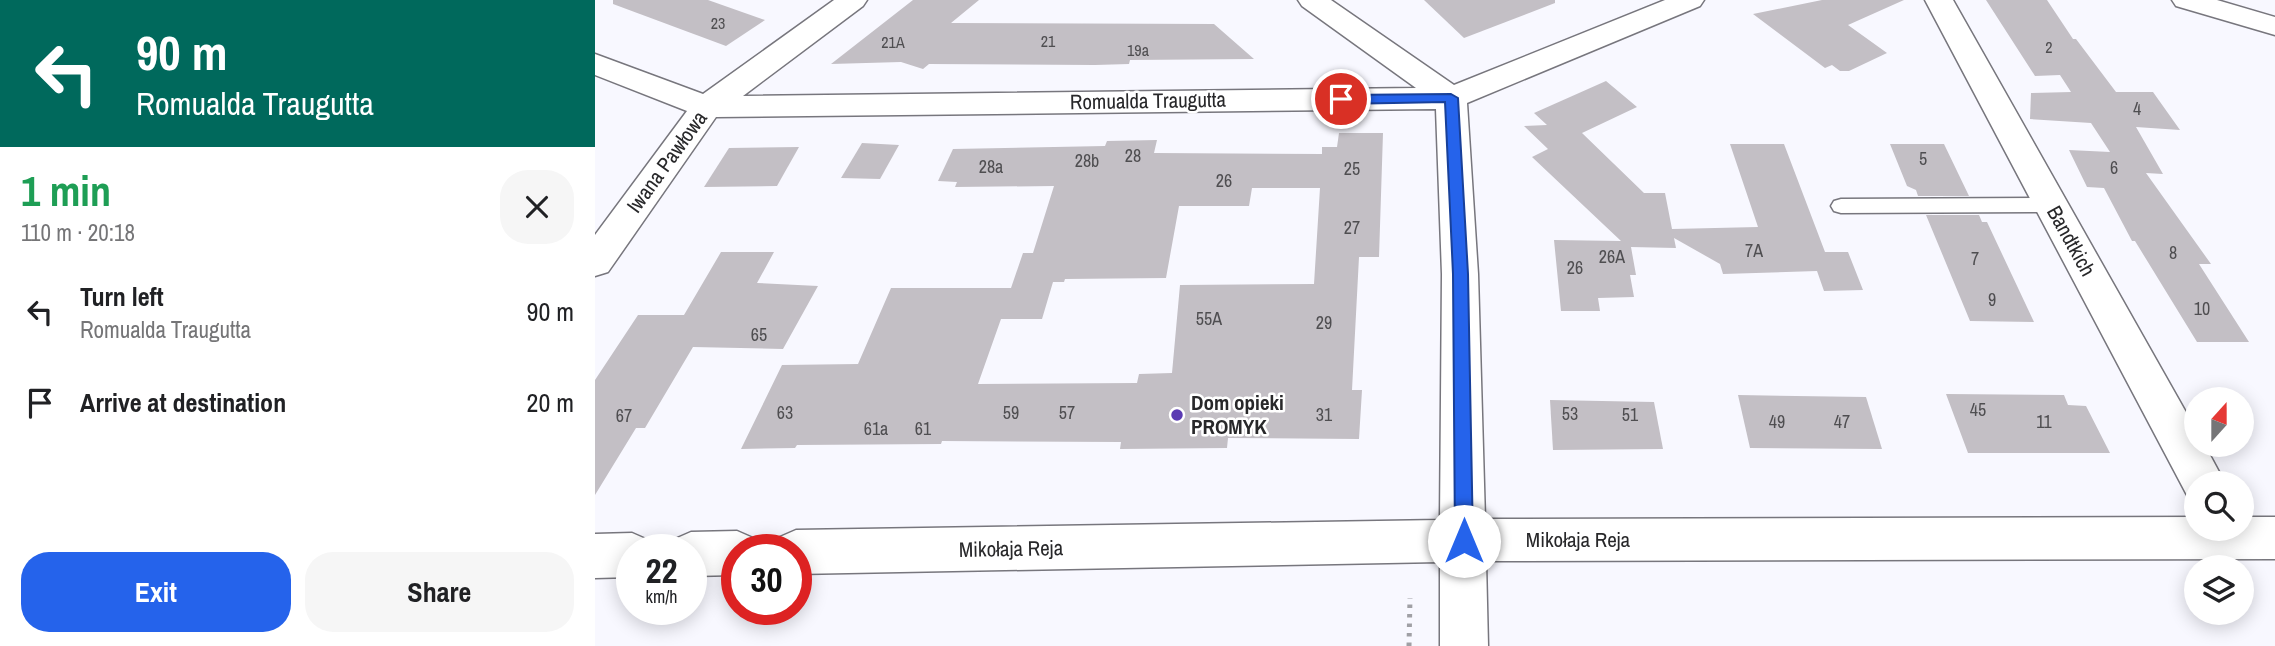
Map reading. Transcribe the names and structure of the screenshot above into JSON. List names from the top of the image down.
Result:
{
  "streets": {
    "street": [
      "Romualda Traugutta",
      "Iwana Pawłowa",
      "Bandtkich",
      "Mikołaja Reja"
    ]
  },
  "crossings": [
    ["Romualda Traugutta", "Iwana Pawłowa"]
  ],
  "places": ["Dom opieki PROMYK"],
  "house_numbers": [
    "23",
    "21",
    "21A",
    "2",
    "19a",
    "4",
    "28",
    "5",
    "28b",
    "28a",
    "6",
    "25",
    "26",
    "27",
    "7A",
    "8",
    "26A",
    "7",
    "26",
    "9",
    "10",
    "55A",
    "29",
    "65",
    "45",
    "63",
    "59",
    "57",
    "53",
    "31",
    "51",
    "67",
    "49",
    "47",
    "11",
    "61a",
    "61"
  ],
  "north": "top",
  "page": {
    "turn": ["90 m", "Romualda Traugutta"],
    "heading": ["1 min", "110 m · 20:18"],
    "list": [
      {
        "name": "Turn left",
        "note": "Romualda Traugutta",
        "value": "90 m"
      },
      {
        "name": "Arrive at destination",
        "value": "20 m"
      }
    ],
    "speed": "22 km/h",
    "limit": "30",
    "buttons": ["Exit", "Share"]
  }
}
